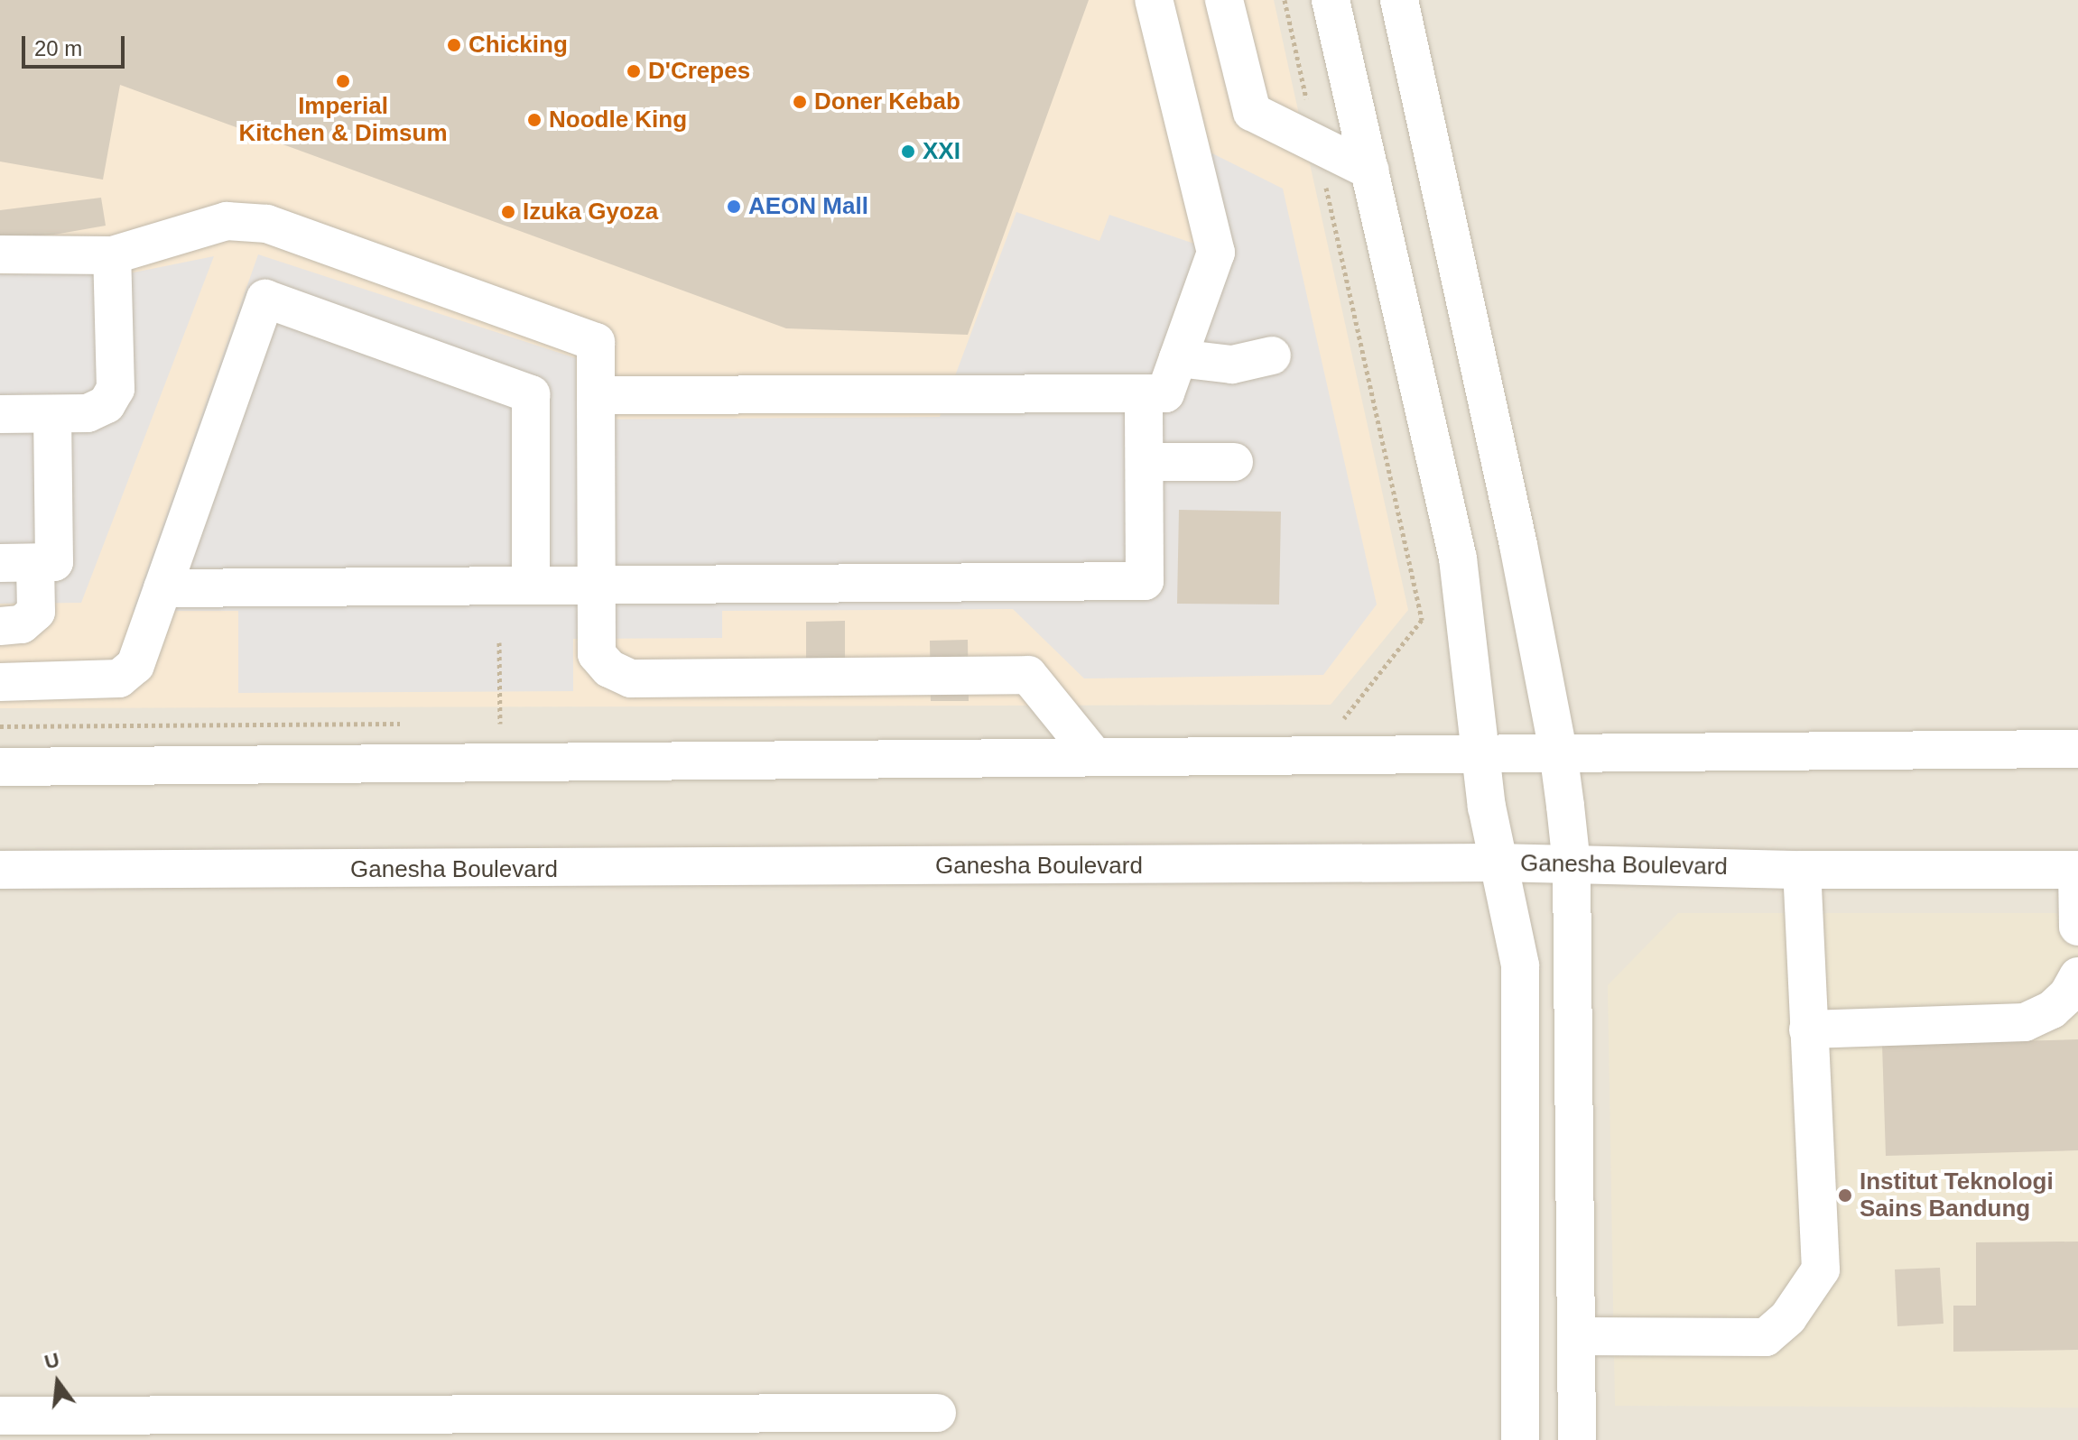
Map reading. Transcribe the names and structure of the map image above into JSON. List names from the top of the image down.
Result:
{
  "streets": {
    "street": ["Ganesha Boulevard"]
  },
  "places": [
    "Chicking",
    "D'Crepes",
    "Imperial Kitchen & Dimsum",
    "Doner Kebab",
    "Noodle King",
    "XXI",
    "AEON Mall",
    "Izuka Gyoza",
    "Institut Teknologi Sains Bandung"
  ],
  "scale_bar": "20 m",
  "north": "top"
}
